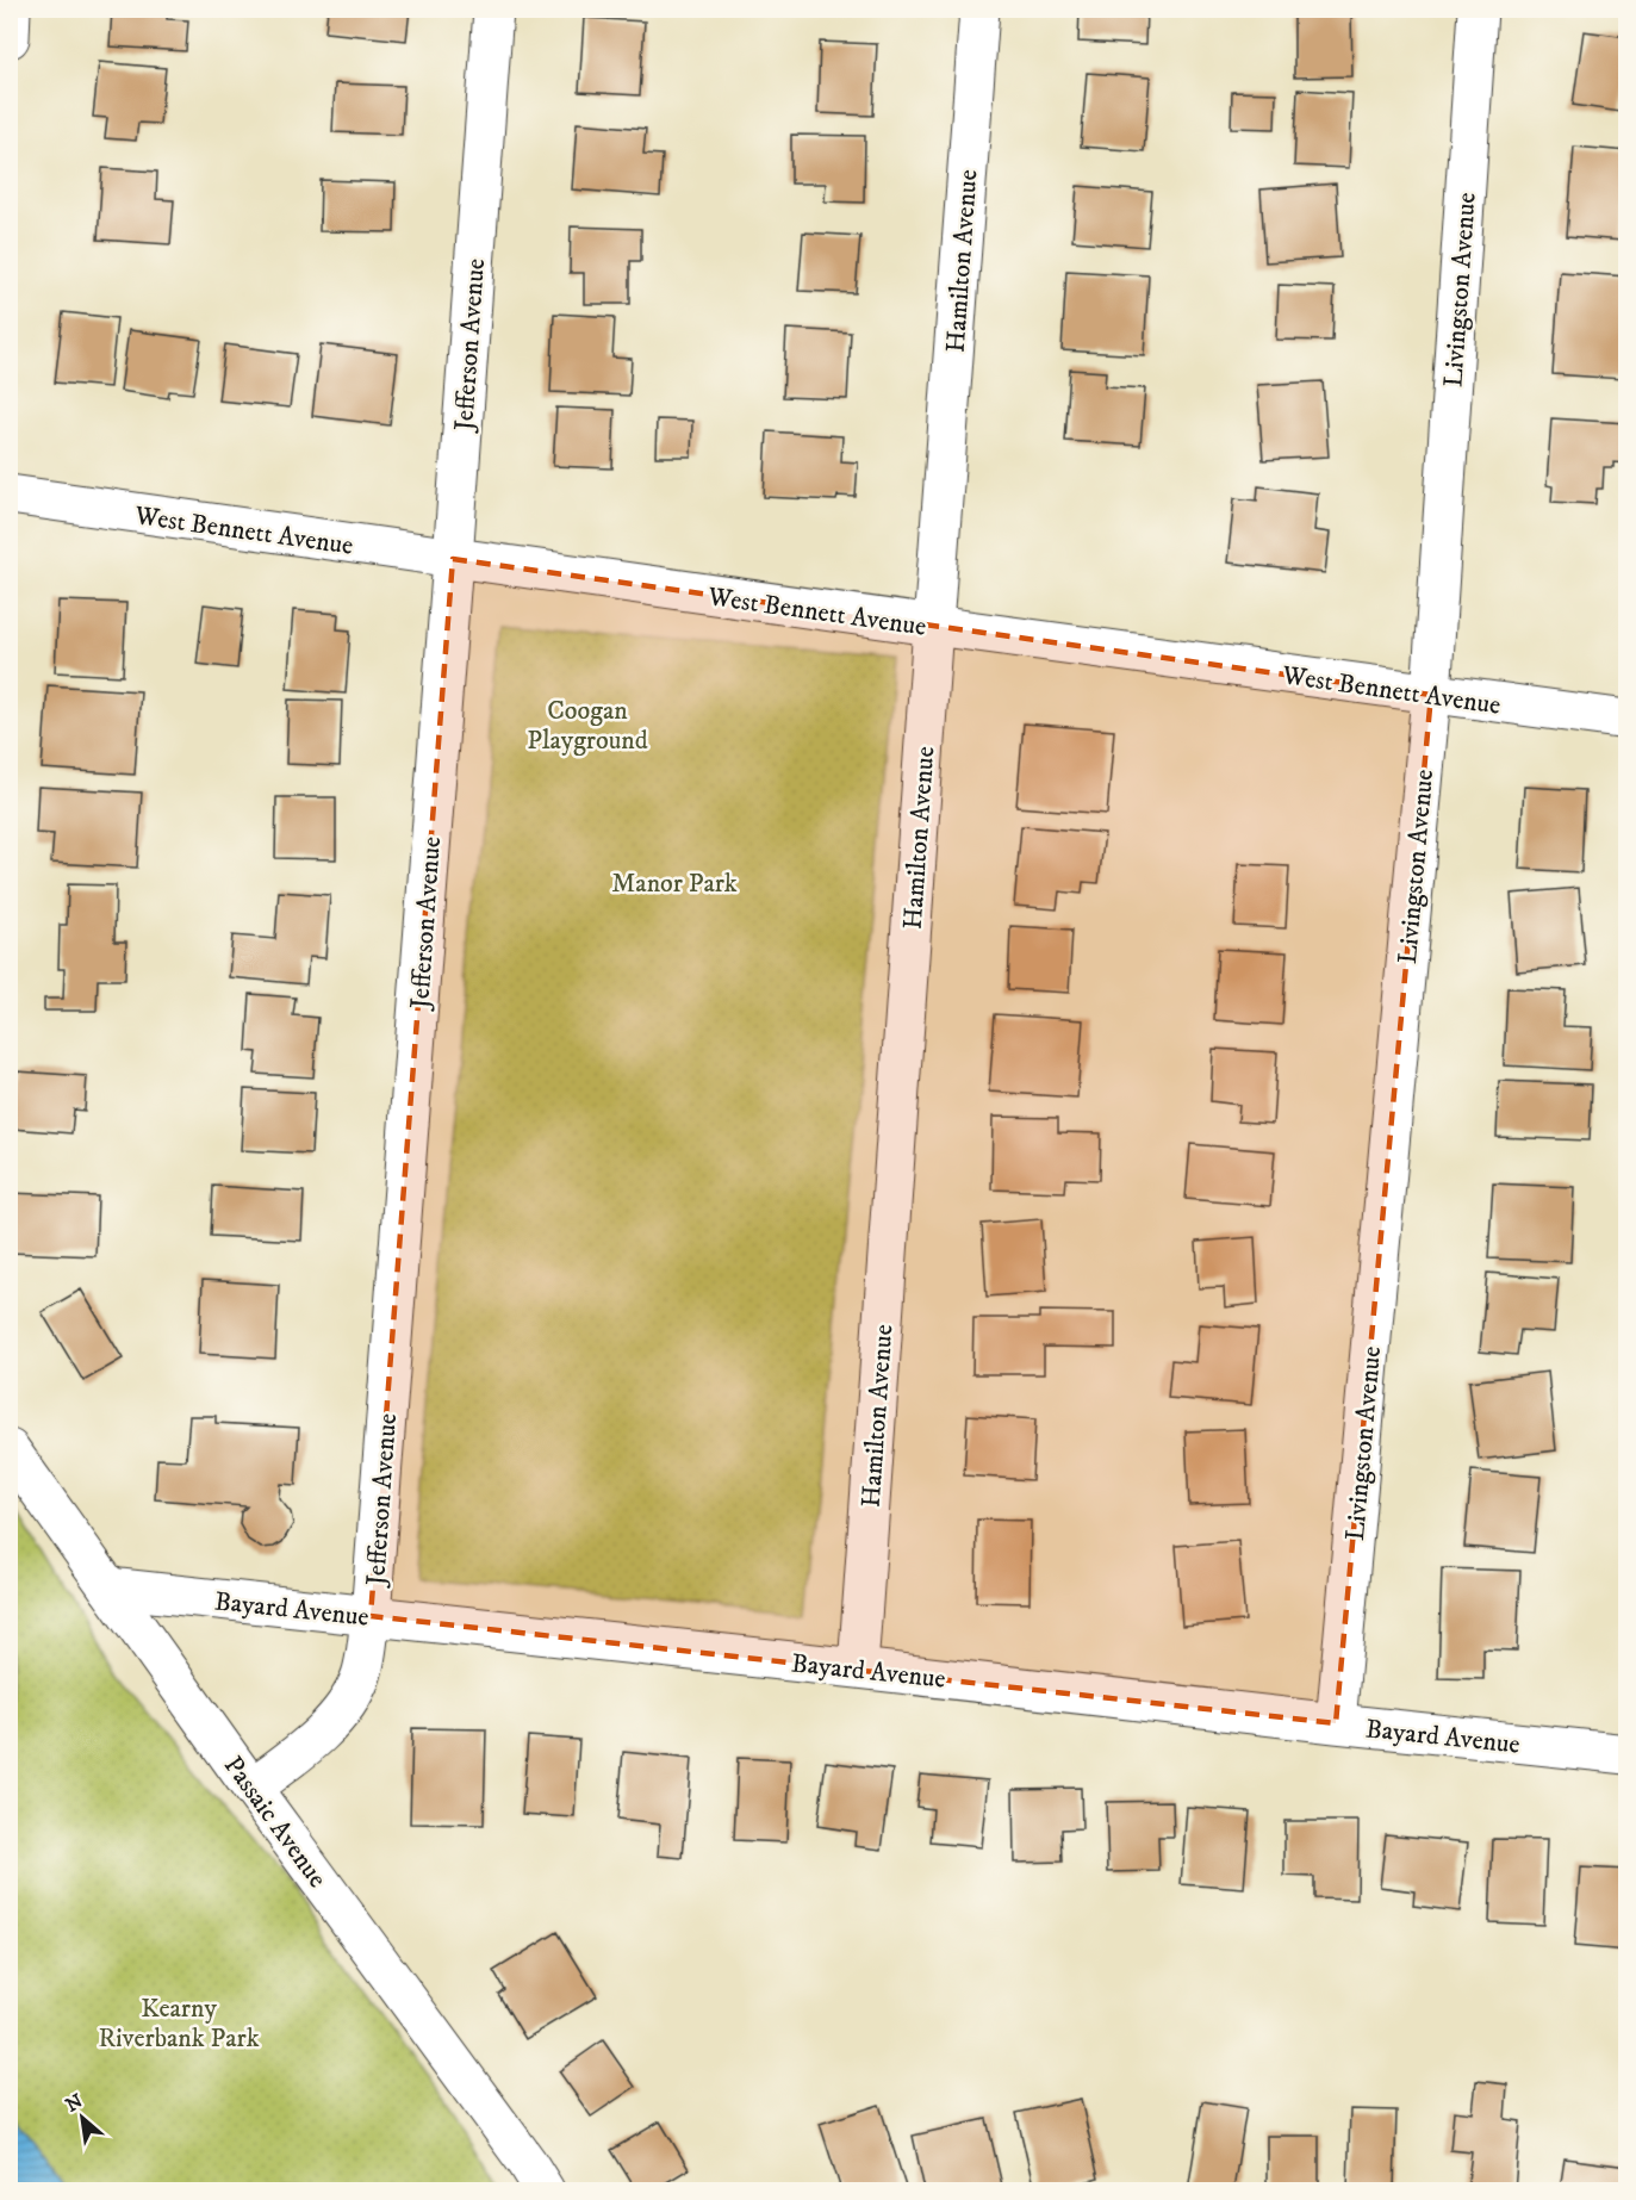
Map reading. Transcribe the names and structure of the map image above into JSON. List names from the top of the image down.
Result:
{
  "streets": {
    "street": [
      "Hamilton Avenue",
      "Livingston Avenue",
      "Jefferson Avenue",
      "West Bennett Avenue",
      "Bayard Avenue",
      "Passaic Avenue"
    ]
  },
  "crossings": [
    ["Hamilton Avenue", "West Bennett Avenue"],
    ["Hamilton Avenue", "Bayard Avenue"],
    ["Livingston Avenue", "West Bennett Avenue"],
    ["Livingston Avenue", "Bayard Avenue"],
    ["Jefferson Avenue", "West Bennett Avenue"],
    ["Jefferson Avenue", "Bayard Avenue"],
    ["Jefferson Avenue", "Passaic Avenue"],
    ["Bayard Avenue", "Passaic Avenue"]
  ],
  "parks": ["Coogan Playground", "Manor Park", "Kearny Riverbank Park"],
  "north": "top left"
}
